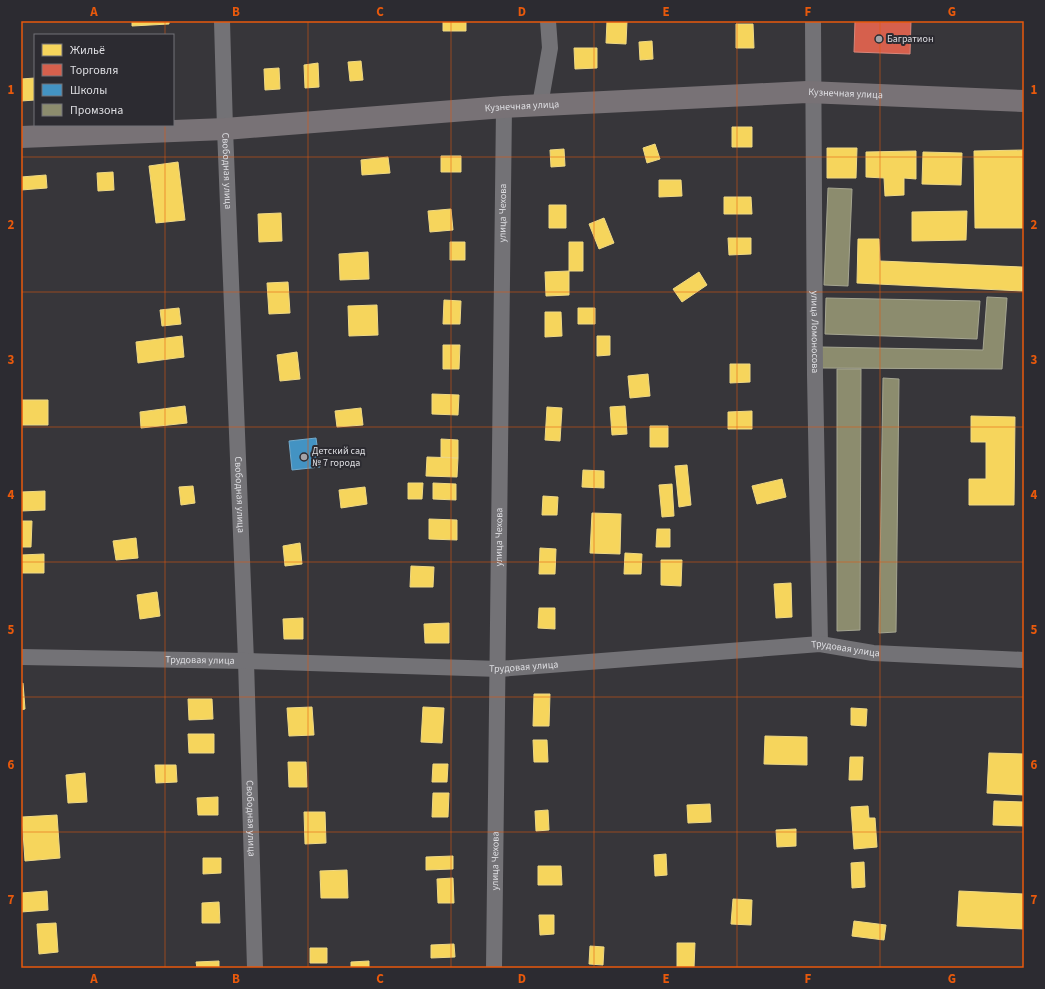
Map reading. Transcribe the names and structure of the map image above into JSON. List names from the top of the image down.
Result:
{
  "streets": {
    "street": [
      "Кузнечная улица",
      "Свободная улица",
      "улица Чехова",
      "улица Ломоносова",
      "Трудовая улица"
    ]
  },
  "crossings": [
    ["Кузнечная улица", "Свободная улица"],
    ["Кузнечная улица", "улица Чехова"],
    ["Кузнечная улица", "улица Ломоносова"],
    ["Свободная улица", "Трудовая улица"],
    ["улица Чехова", "Трудовая улица"],
    ["улица Ломоносова", "Трудовая улица"]
  ],
  "places": ["Багратион", "Детский сад № 7 города"],
  "legend": [
    "Жильё",
    "Торговля",
    "Школы",
    "Промзона"
  ],
  "grid": {
    "columns": [
      "A",
      "B",
      "C",
      "D",
      "E",
      "F",
      "G"
    ],
    "rows": [
      "1",
      "2",
      "3",
      "4",
      "5",
      "6",
      "7"
    ]
  }
}
